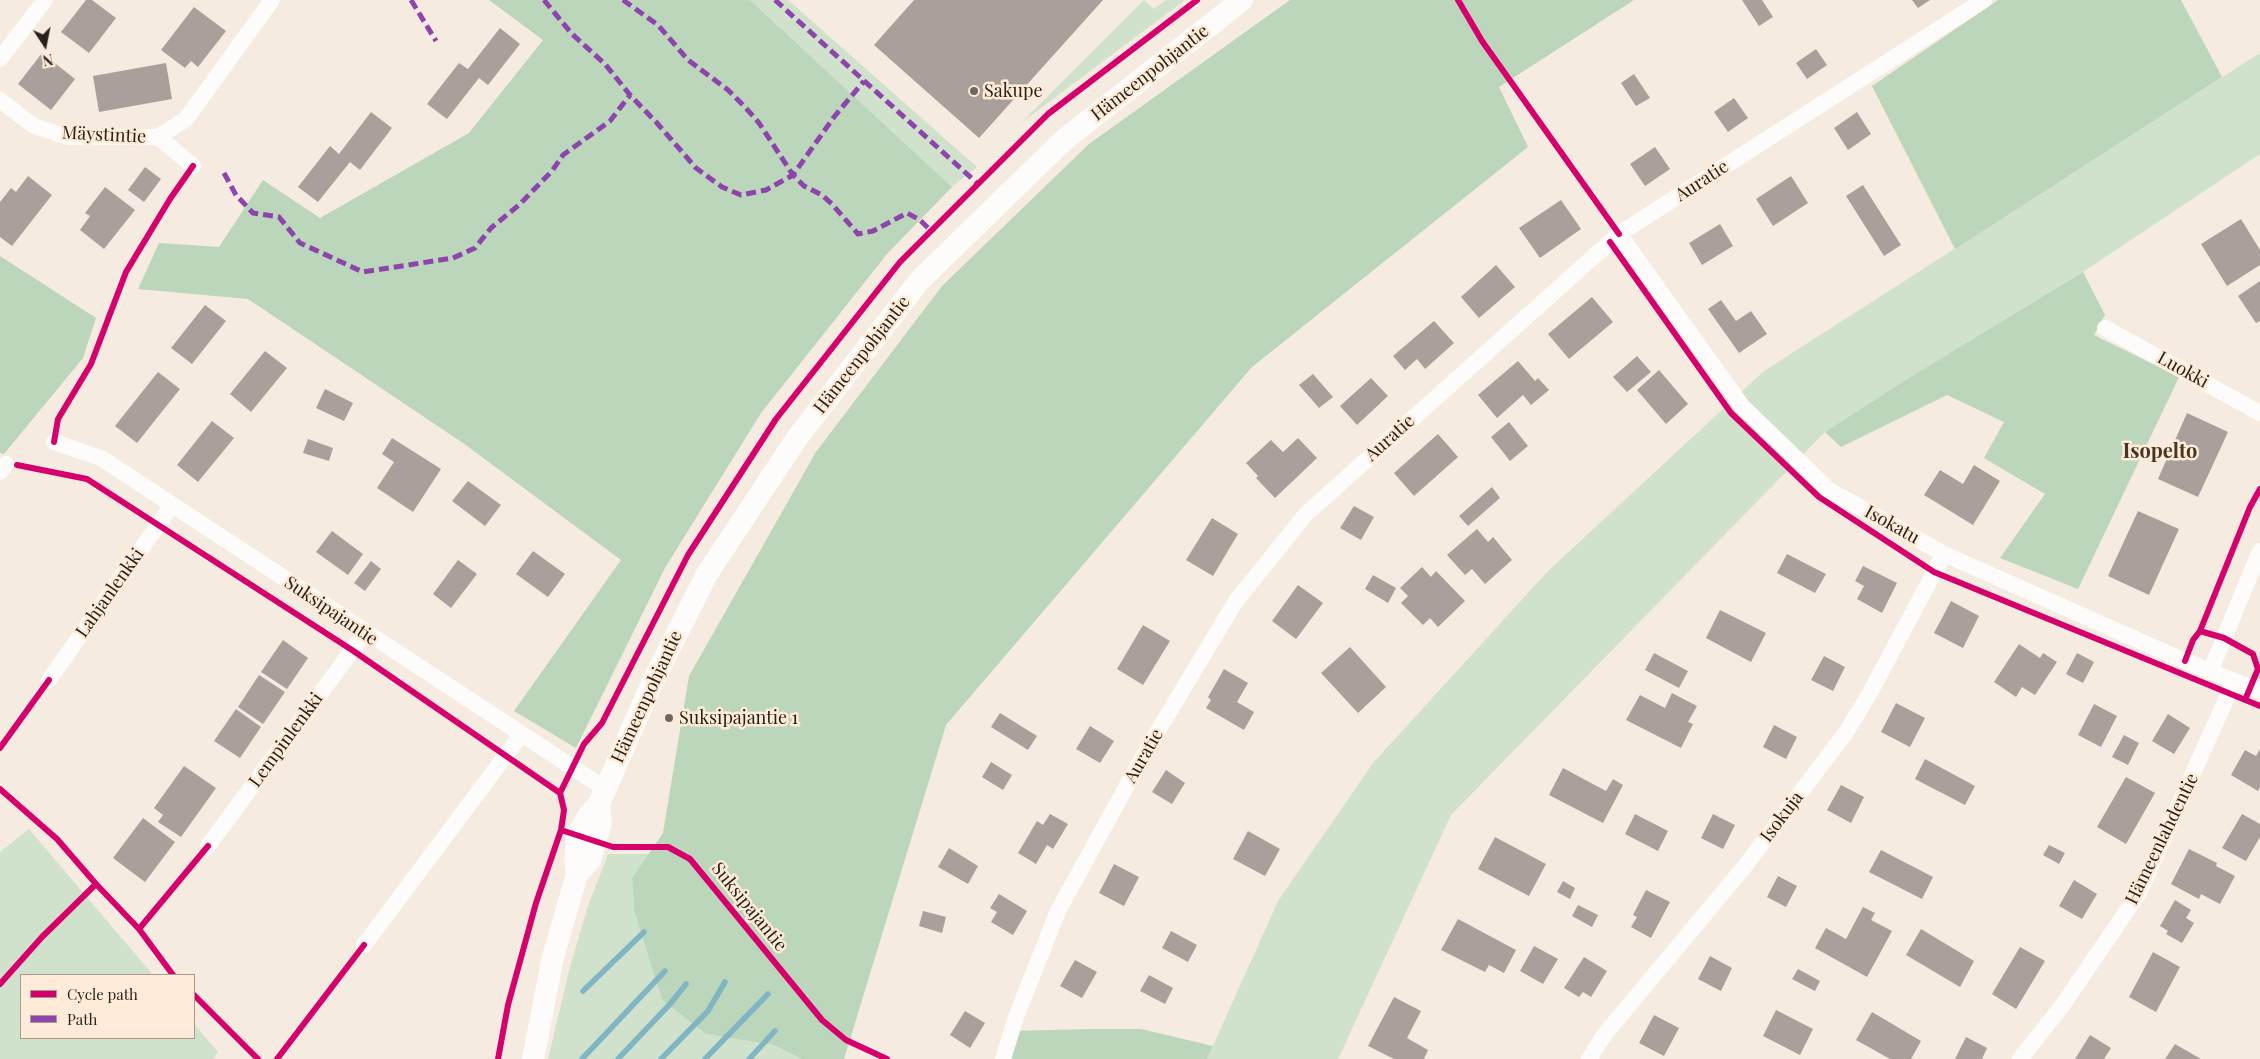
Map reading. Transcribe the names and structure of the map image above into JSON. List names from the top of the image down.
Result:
{
  "streets": {
    "main road": ["Hämeenpohjantie"],
    "street": [
      "Mäystintie",
      "Auratie",
      "Luokki",
      "Isokatu",
      "Lahjanlenkki",
      "Suksipajantie",
      "Lempinlenkki",
      "Isokuja",
      "Hämeenlahdentie"
    ]
  },
  "crossings": [
    ["Hämeenpohjantie", "Suksipajantie"],
    ["Auratie", "Isokatu"],
    ["Isokatu", "Isokuja"],
    ["Isokatu", "Hämeenlahdentie"],
    ["Lahjanlenkki", "Suksipajantie"],
    ["Suksipajantie", "Lempinlenkki"]
  ],
  "districts": ["Isopelto"],
  "places": ["Sakupe", "Suksipajantie 1"],
  "legend": ["Cycle path", "Path"],
  "north": "bottom"
}
